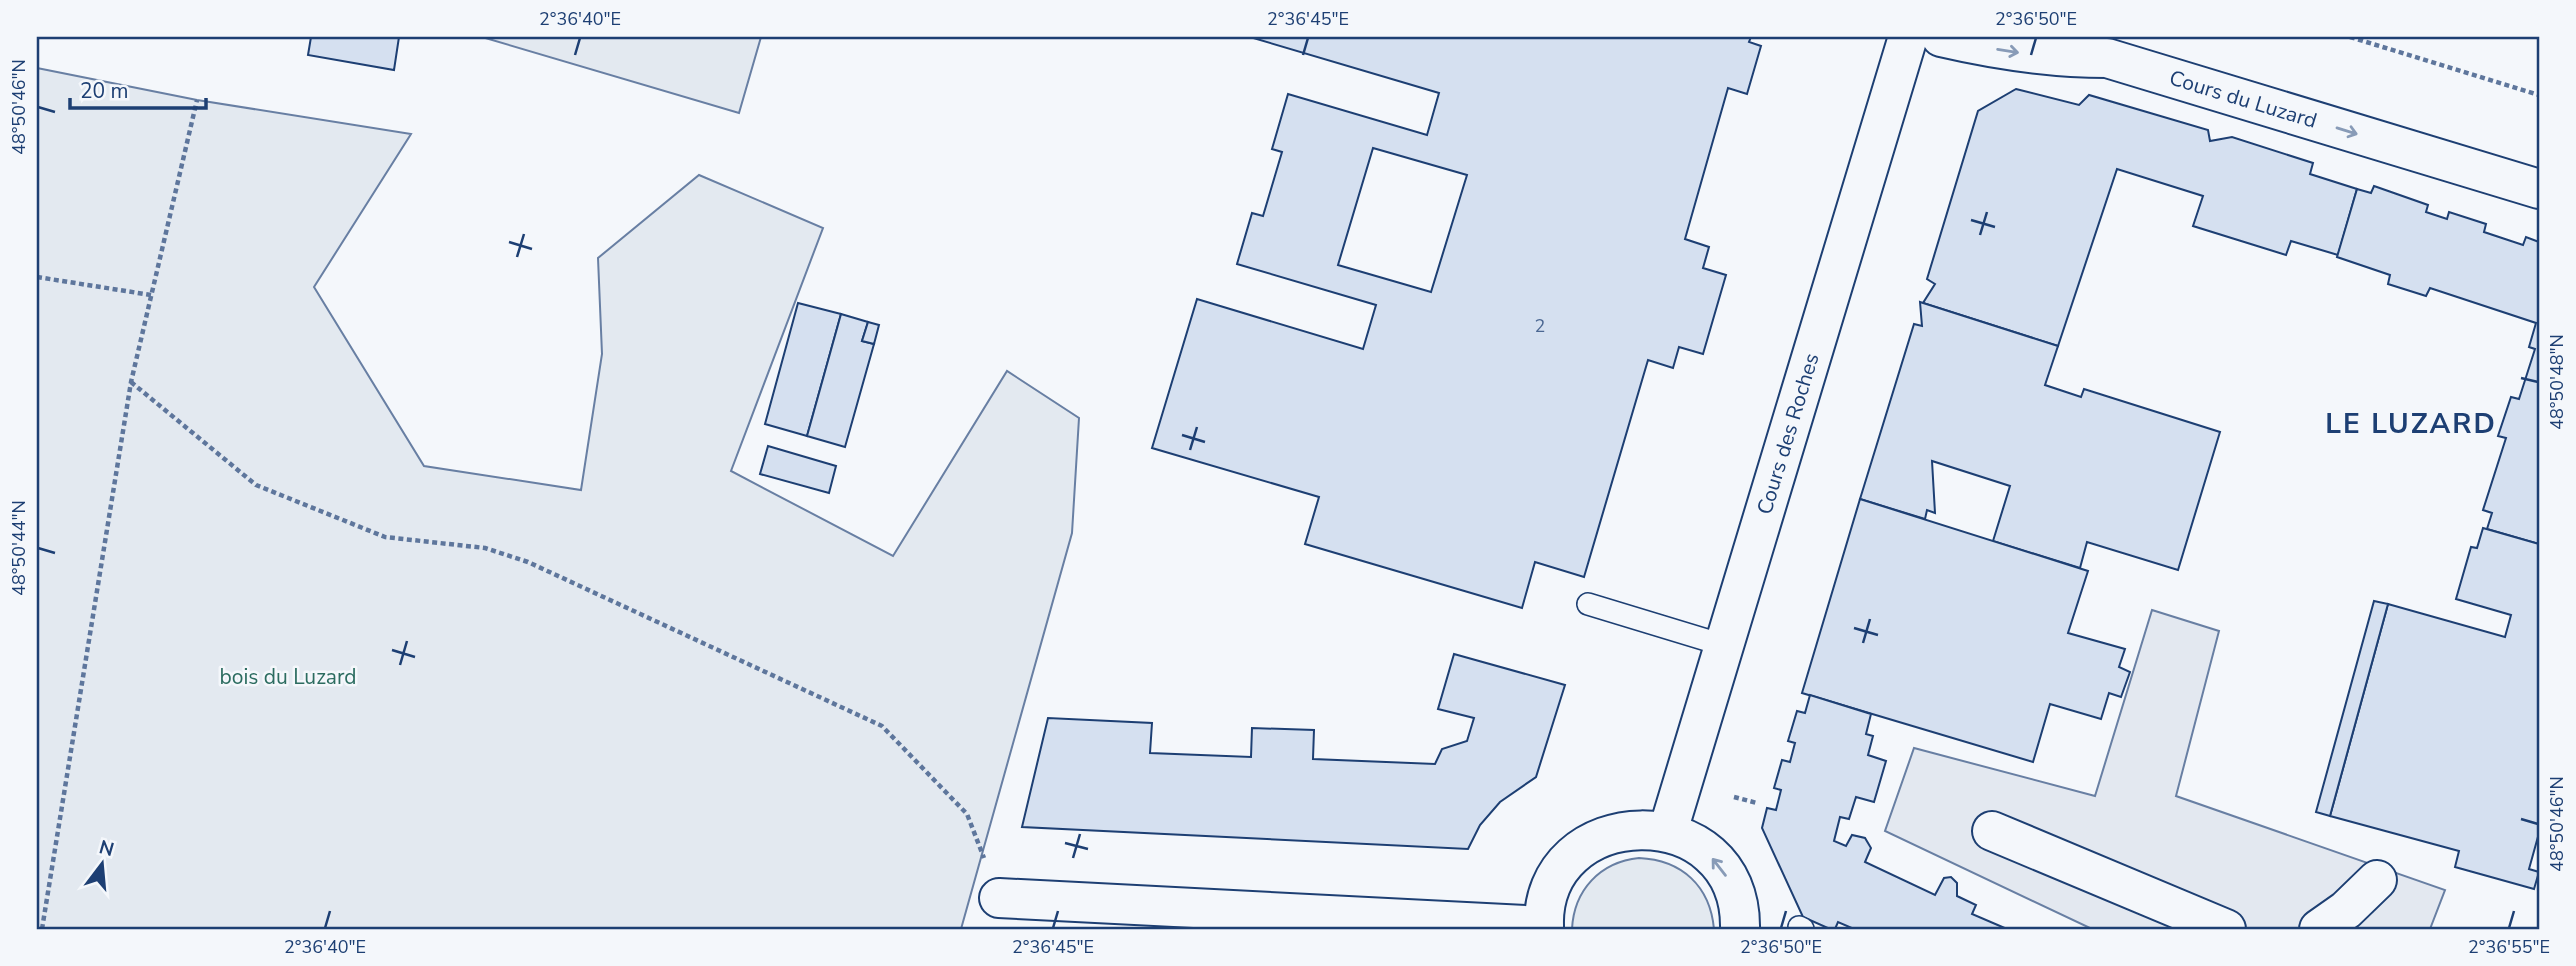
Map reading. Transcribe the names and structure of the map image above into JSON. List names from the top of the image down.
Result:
{
  "streets": {
    "street": ["Cours du Luzard", "Cours des Roches"]
  },
  "one_way": ["Cours du Luzard"],
  "districts": ["LE LUZARD"],
  "parks": ["bois du Luzard"],
  "house_numbers": ["2"],
  "scale_bar": "20 m",
  "north": "top",
  "coordinates": [
    "2°36'40\"E",
    "2°36'45\"E",
    "2°36'50\"E",
    "48°50'46\"N",
    "48°50'48\"N",
    "48°50'44\"N",
    "2°36'55\"E"
  ]
}
